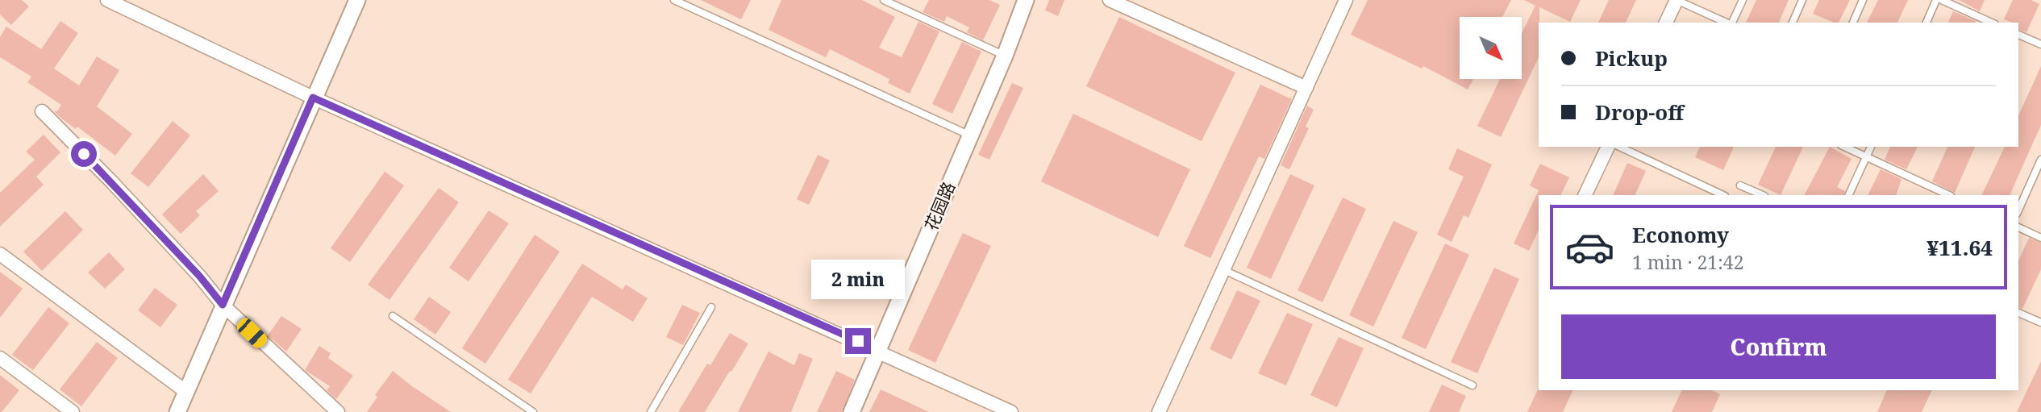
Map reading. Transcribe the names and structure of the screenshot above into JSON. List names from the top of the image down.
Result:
{
  "streets": {
    "street": ["花园路"]
  },
  "north": "bottom right",
  "page": {
    "banner": ["Pickup", "Drop-off"],
    "list": [
      {
        "name": "Economy",
        "note": "1 min · 21:42",
        "value": "¥11.64"
      }
    ],
    "bubble": "2 min",
    "buttons": "Confirm"
  }
}
